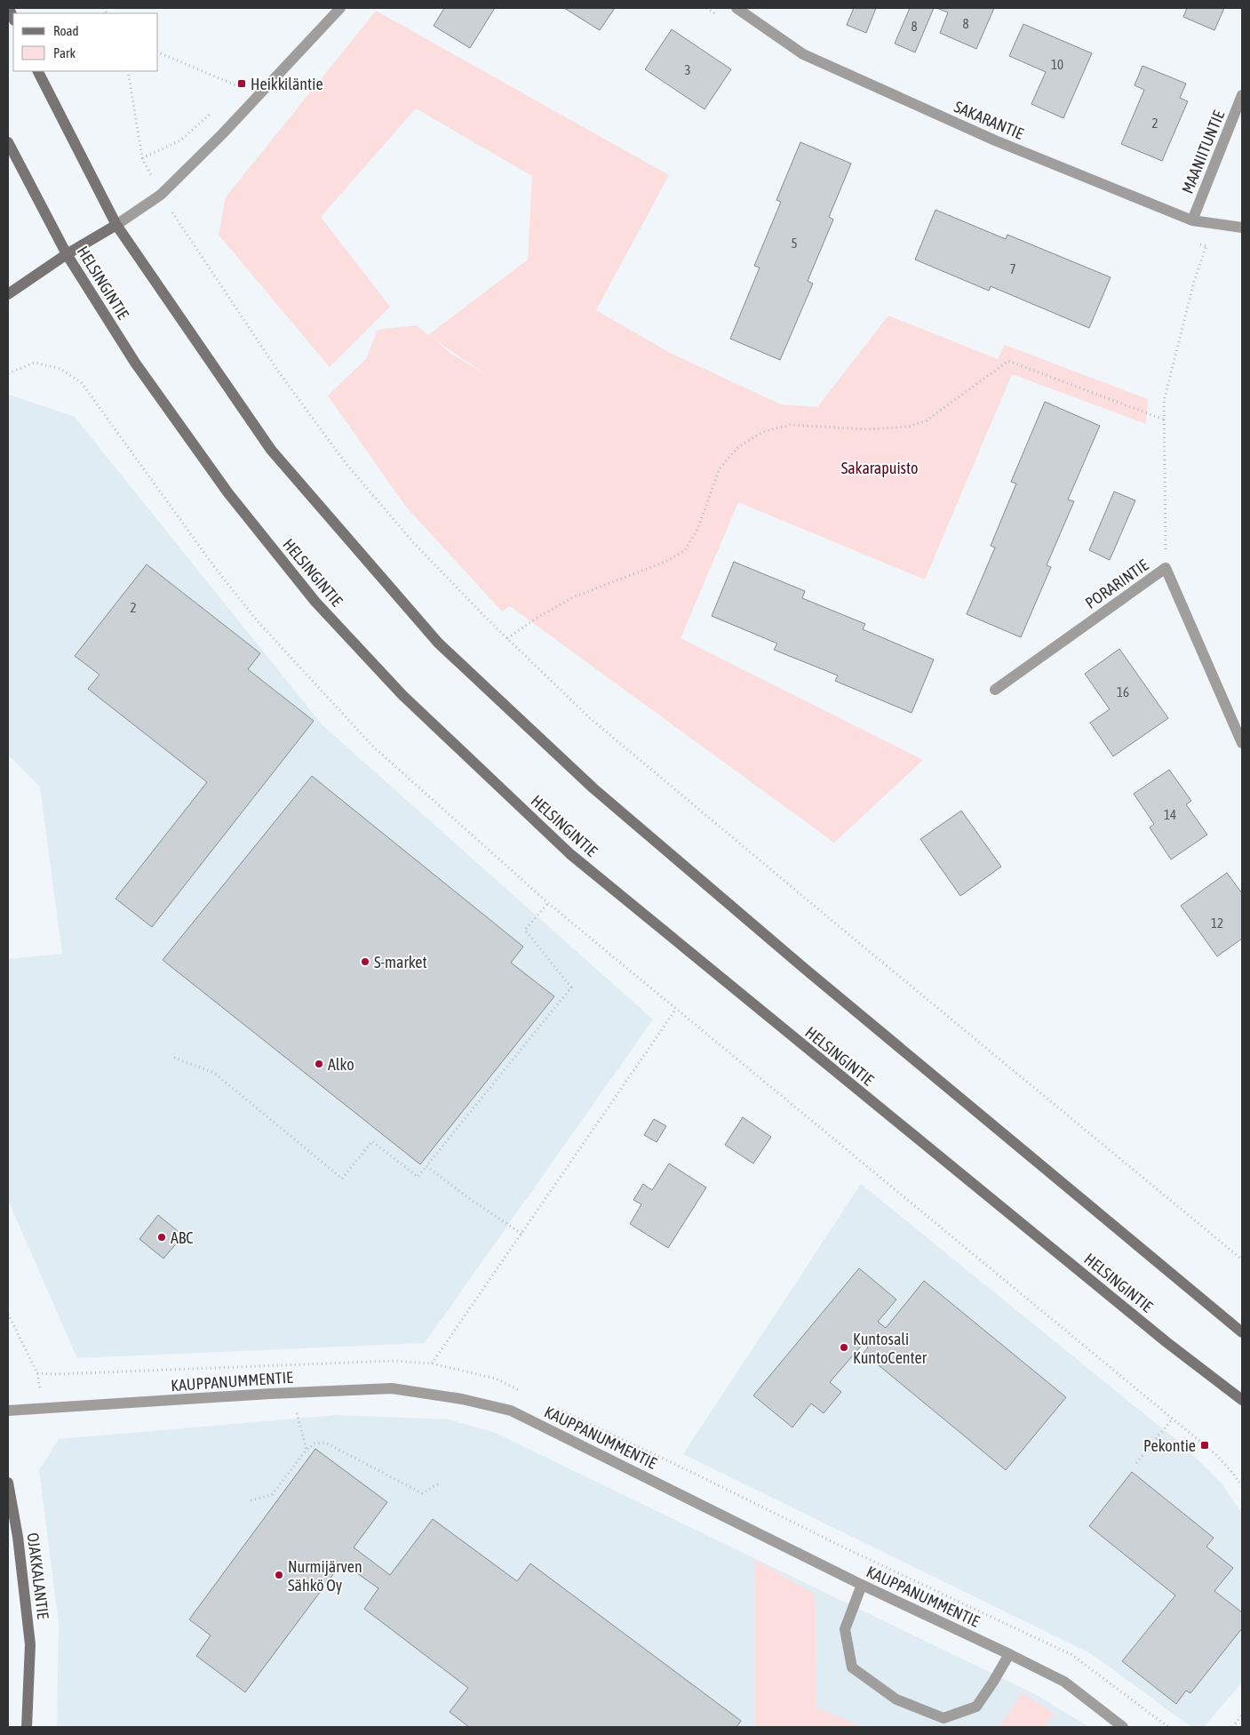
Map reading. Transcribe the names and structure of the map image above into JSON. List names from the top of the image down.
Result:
{
  "streets": {
    "main road": ["HELSINGINTIE", "OJAKKALANTIE"],
    "street": [
      "SAKARANTIE",
      "MAANIITUNTIE",
      "PORARINTIE",
      "KAUPPANUMMENTIE"
    ]
  },
  "crossings": [
    ["SAKARANTIE", "MAANIITUNTIE"]
  ],
  "parks": ["Sakarapuisto"],
  "places": {
    "transit": ["Heikkiläntie", "Pekontie"],
    "other": [
      "S-market",
      "Alko",
      "ABC",
      "Kuntosali KuntoCenter",
      "Nurmijärven Sähkö Oy"
    ]
  },
  "house_numbers": [
    "8",
    "8",
    "10",
    "3",
    "2",
    "5",
    "7",
    "2",
    "16",
    "14",
    "12"
  ],
  "legend": ["Road", "Park"]
}
